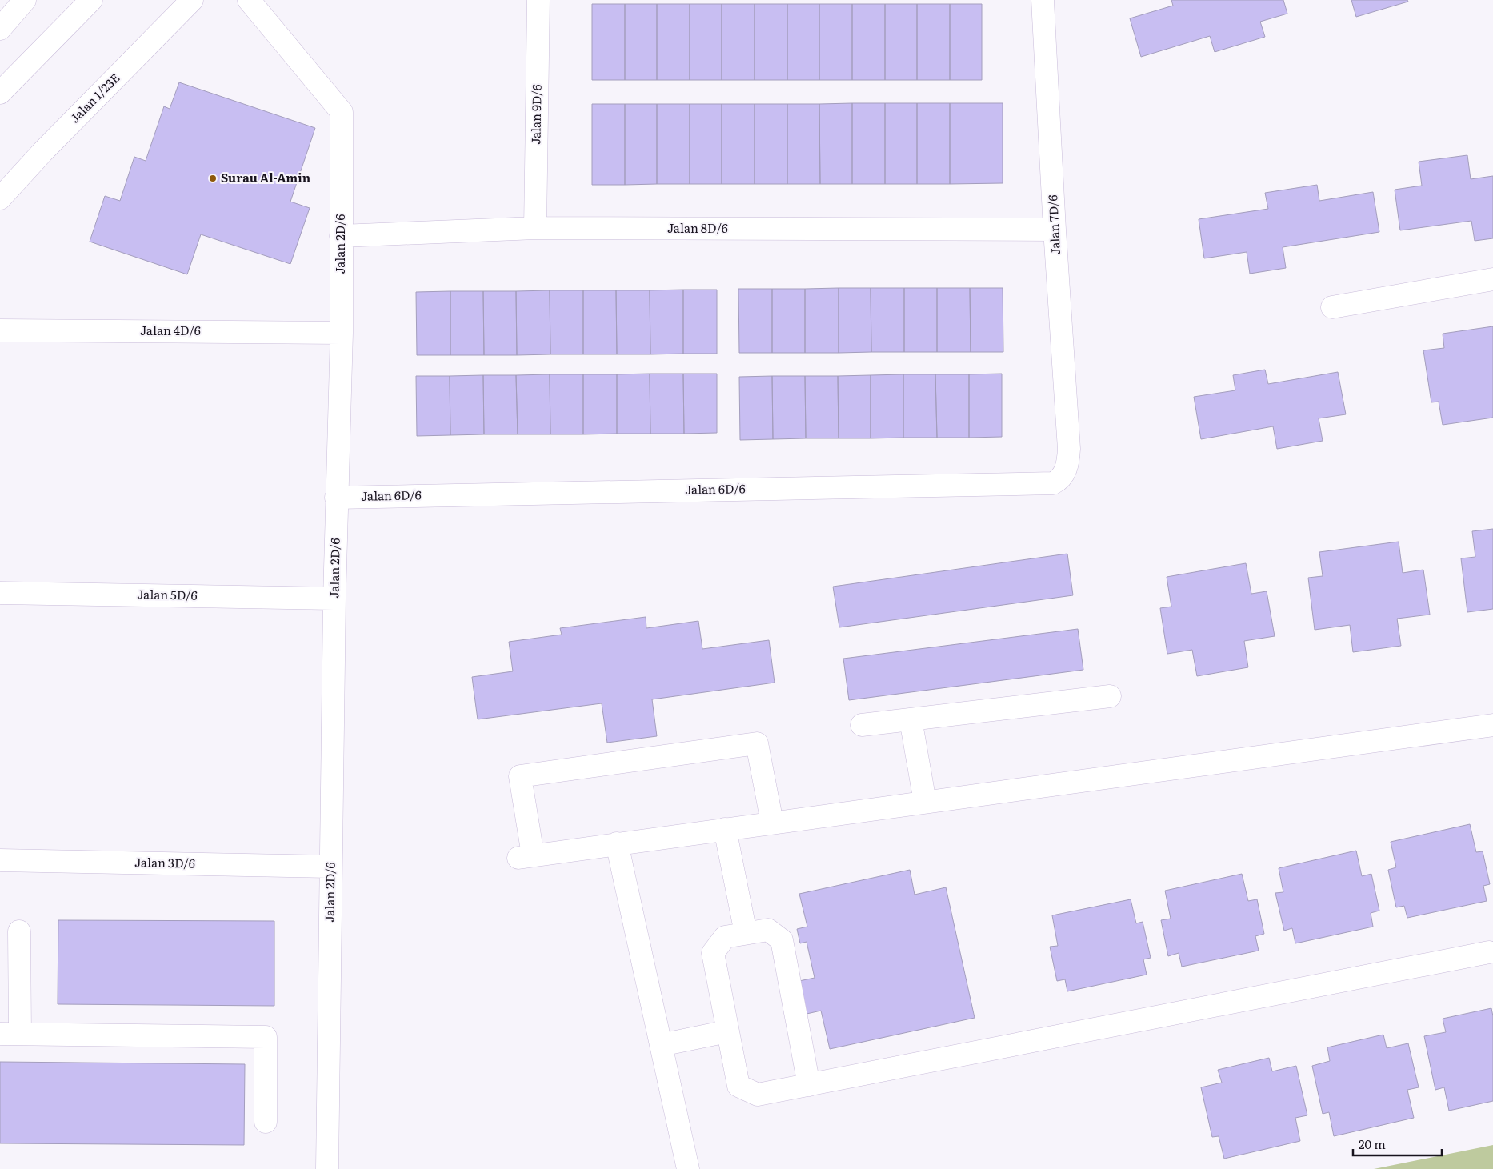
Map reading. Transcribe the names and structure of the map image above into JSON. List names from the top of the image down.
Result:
{
  "streets": {
    "street": [
      "Jalan 1/23E",
      "Jalan 9D/6",
      "Jalan 7D/6",
      "Jalan 8D/6",
      "Jalan 2D/6",
      "Jalan 4D/6",
      "Jalan 6D/6",
      "Jalan 5D/6",
      "Jalan 3D/6"
    ]
  },
  "crossings": [
    ["Jalan 9D/6", "Jalan 8D/6"],
    ["Jalan 7D/6", "Jalan 8D/6"],
    ["Jalan 7D/6", "Jalan 6D/6"],
    ["Jalan 8D/6", "Jalan 2D/6"],
    ["Jalan 2D/6", "Jalan 4D/6"],
    ["Jalan 2D/6", "Jalan 6D/6"],
    ["Jalan 2D/6", "Jalan 5D/6"],
    ["Jalan 2D/6", "Jalan 3D/6"]
  ],
  "places": ["Surau Al-Amin"],
  "scale_bar": "20 m"
}
